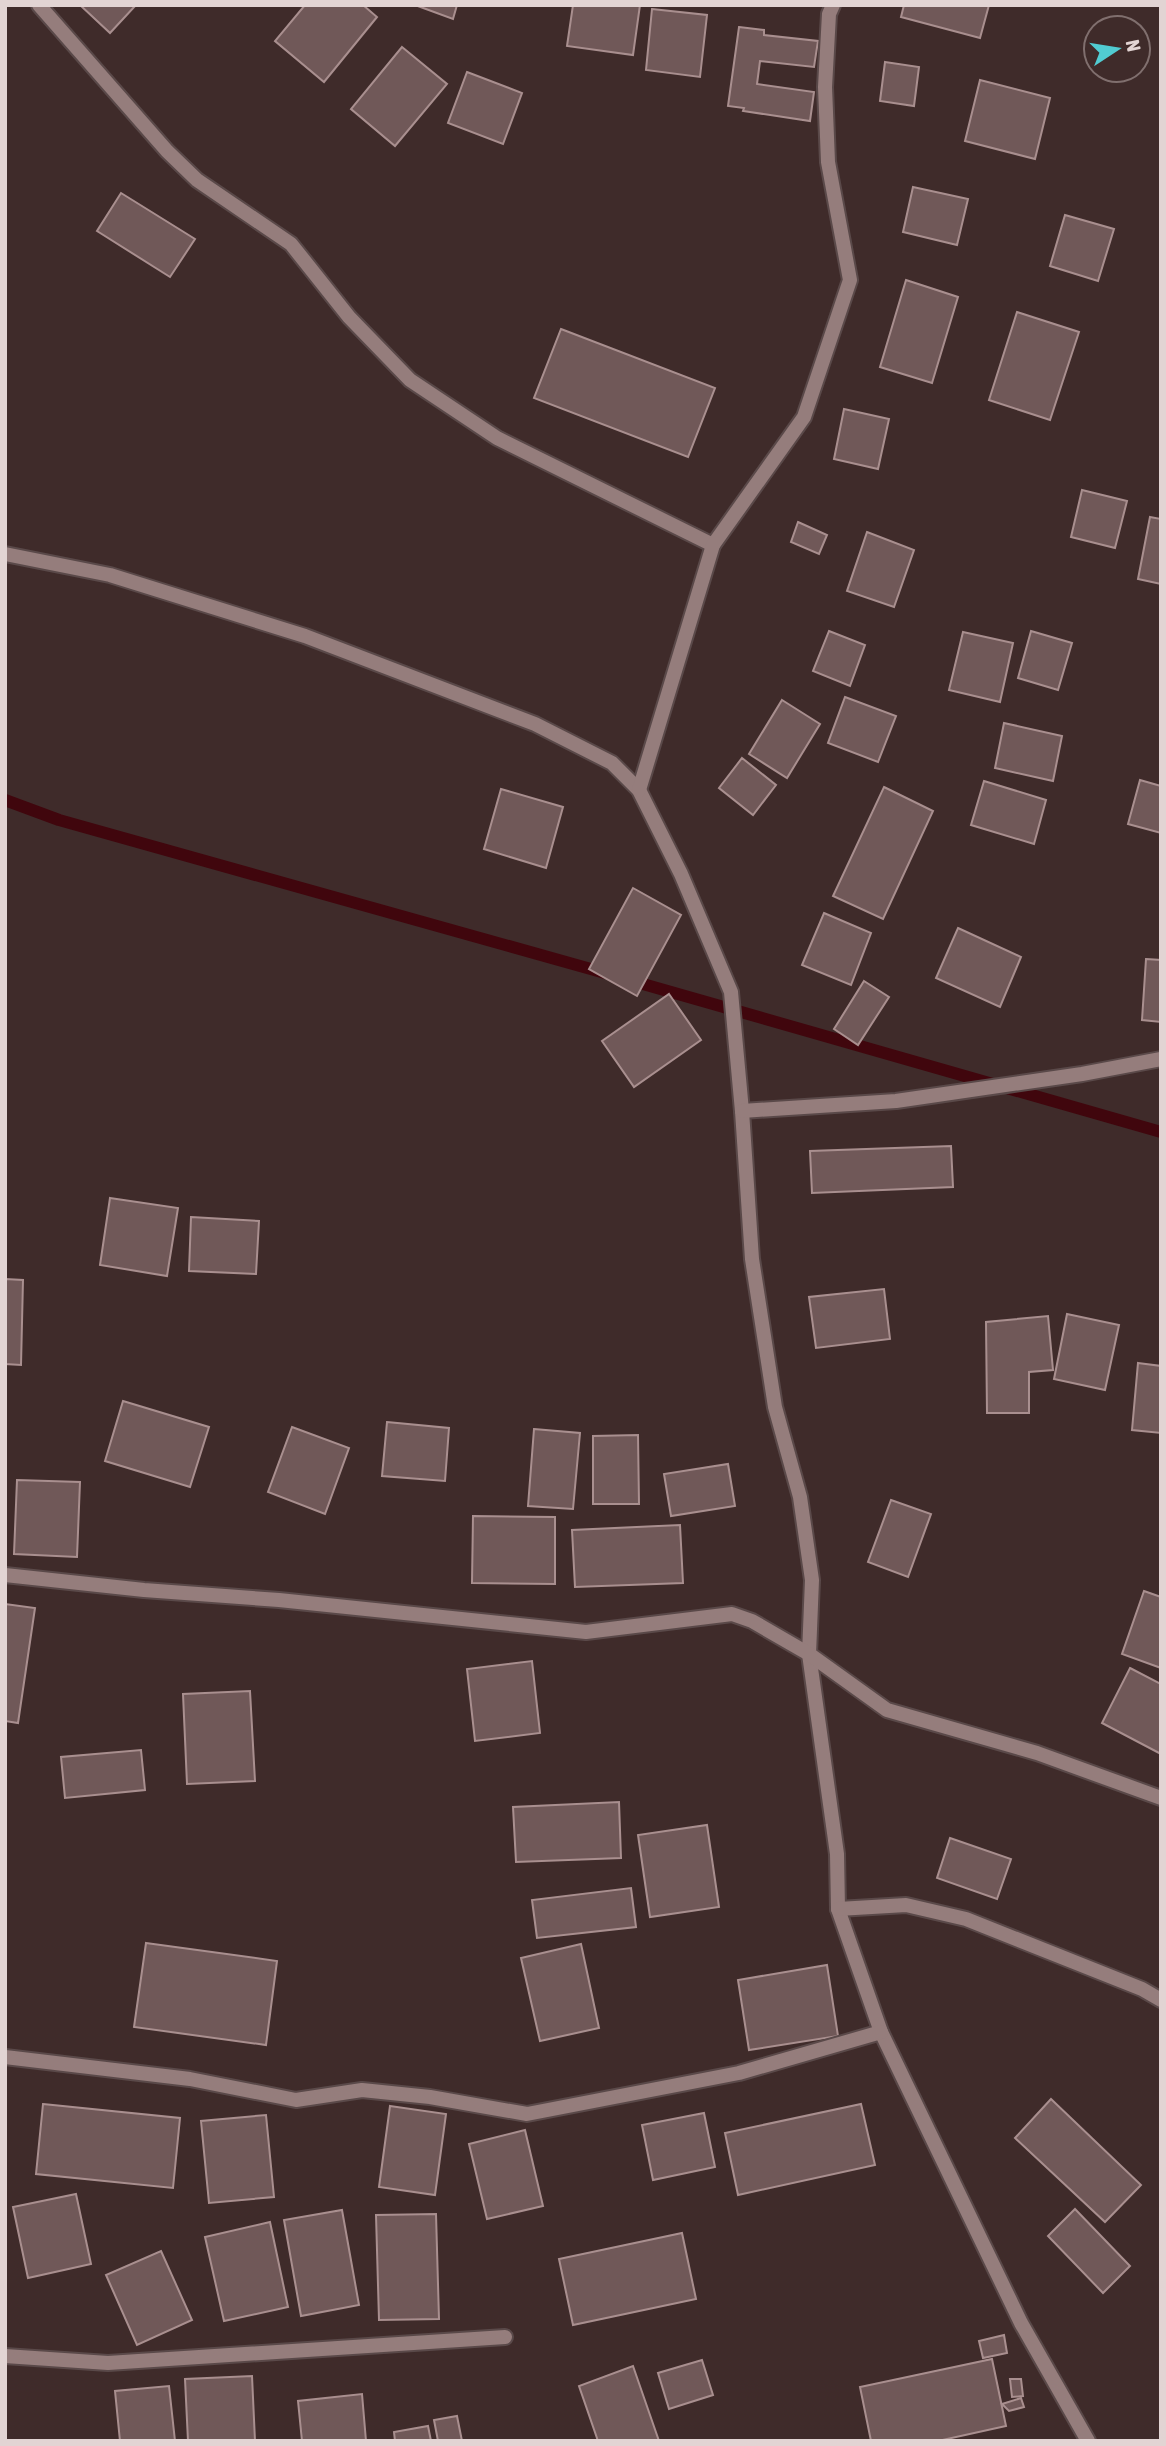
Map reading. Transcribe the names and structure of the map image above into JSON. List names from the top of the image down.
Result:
{
  "north": "right"
}
